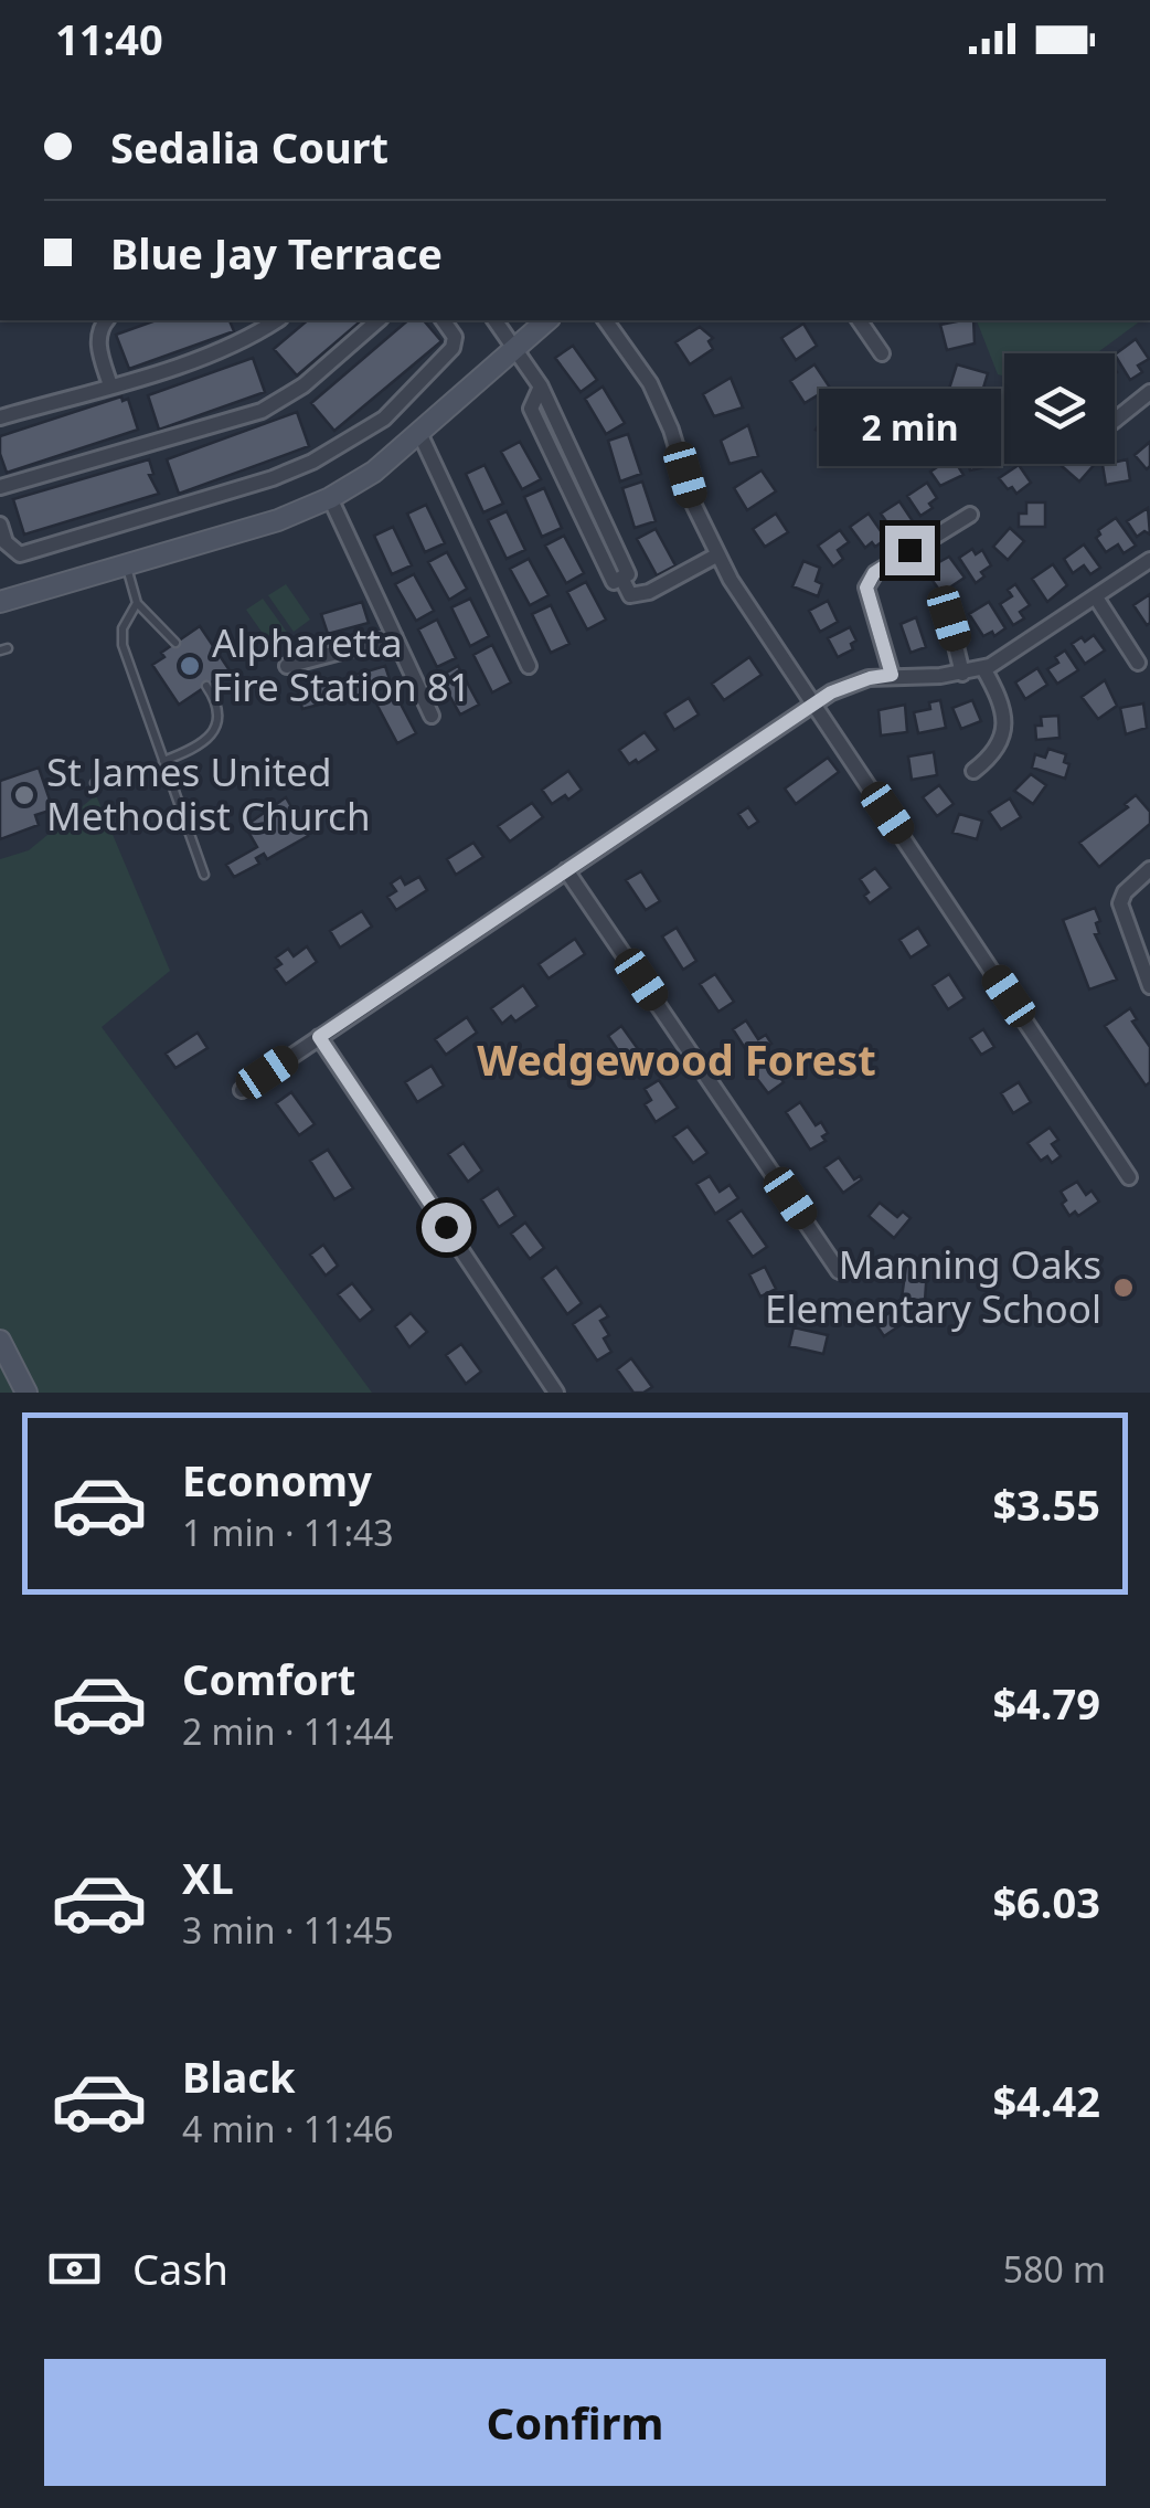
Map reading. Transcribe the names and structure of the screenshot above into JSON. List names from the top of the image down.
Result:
{
  "districts": ["Wedgewood Forest"],
  "places": ["Alpharetta Fire Station 81", "St James United Methodist Church", "Manning Oaks Elementary School"],
  "page": {
    "status": "11:40",
    "banner": ["Sedalia Court", "Blue Jay Terrace"],
    "bubble": "2 min",
    "list": [
      {
        "name": "Economy",
        "note": "1 min · 11:43",
        "value": "$3.55"
      },
      {
        "name": "Comfort",
        "note": "2 min · 11:44",
        "value": "$4.79"
      },
      {
        "name": "XL",
        "note": "3 min · 11:45",
        "value": "$6.03"
      },
      {
        "name": "Black",
        "note": "4 min · 11:46",
        "value": "$4.42"
      }
    ],
    "pay": ["Cash", "580 m"],
    "buttons": "Confirm"
  }
}
